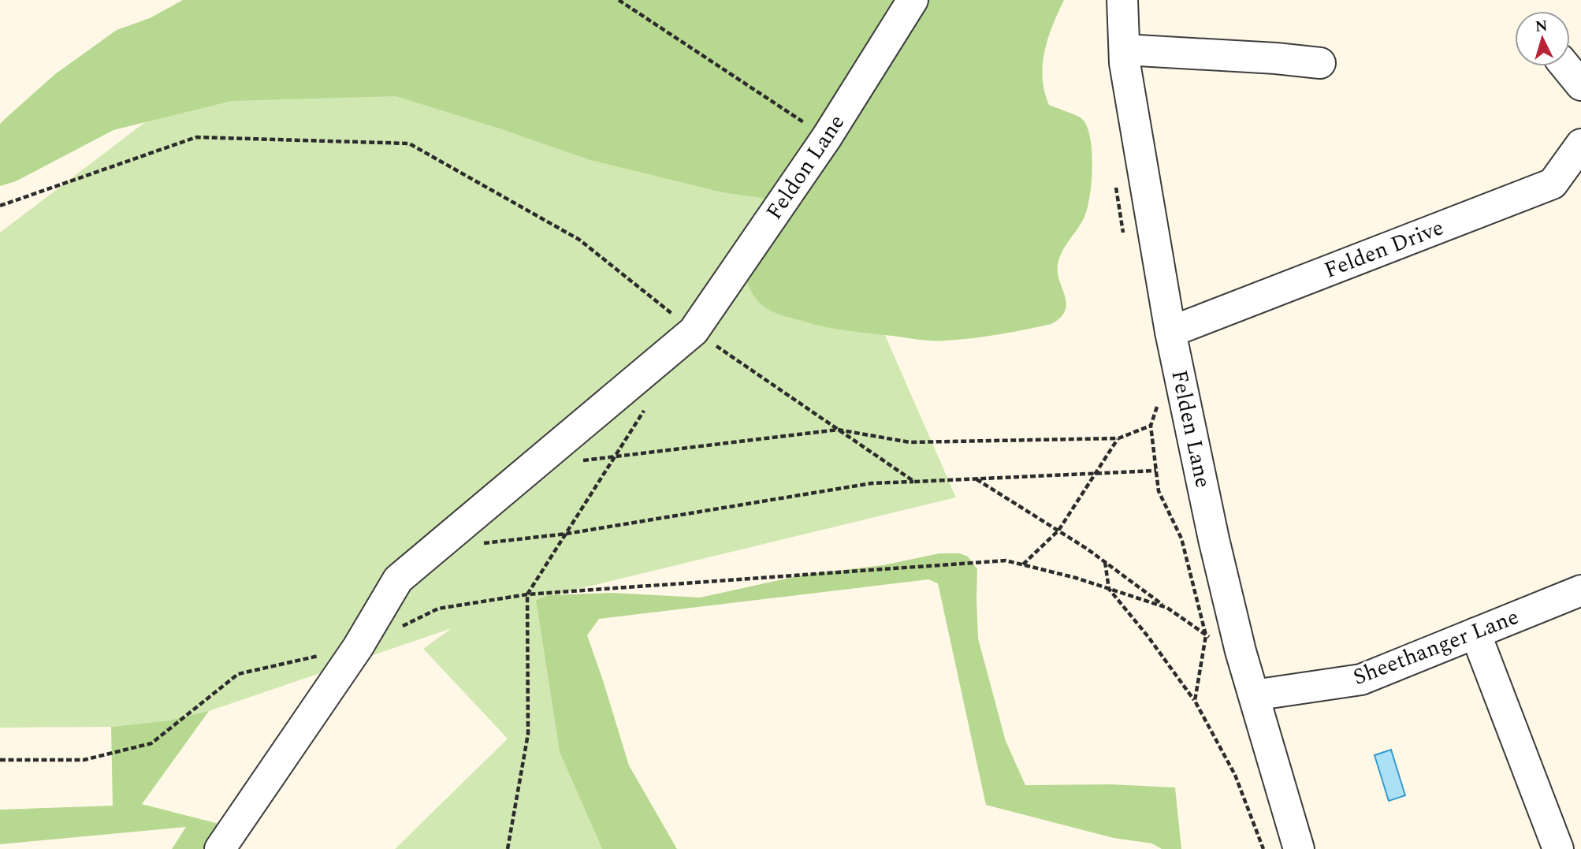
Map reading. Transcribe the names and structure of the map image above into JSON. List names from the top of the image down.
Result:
{
  "streets": {
    "street": [
      "Feldon Lane",
      "Felden Drive",
      "Felden Lane",
      "Sheethanger Lane"
    ]
  },
  "crossings": [
    ["Felden Drive", "Felden Lane"],
    ["Felden Lane", "Sheethanger Lane"]
  ],
  "north": "top"
}
